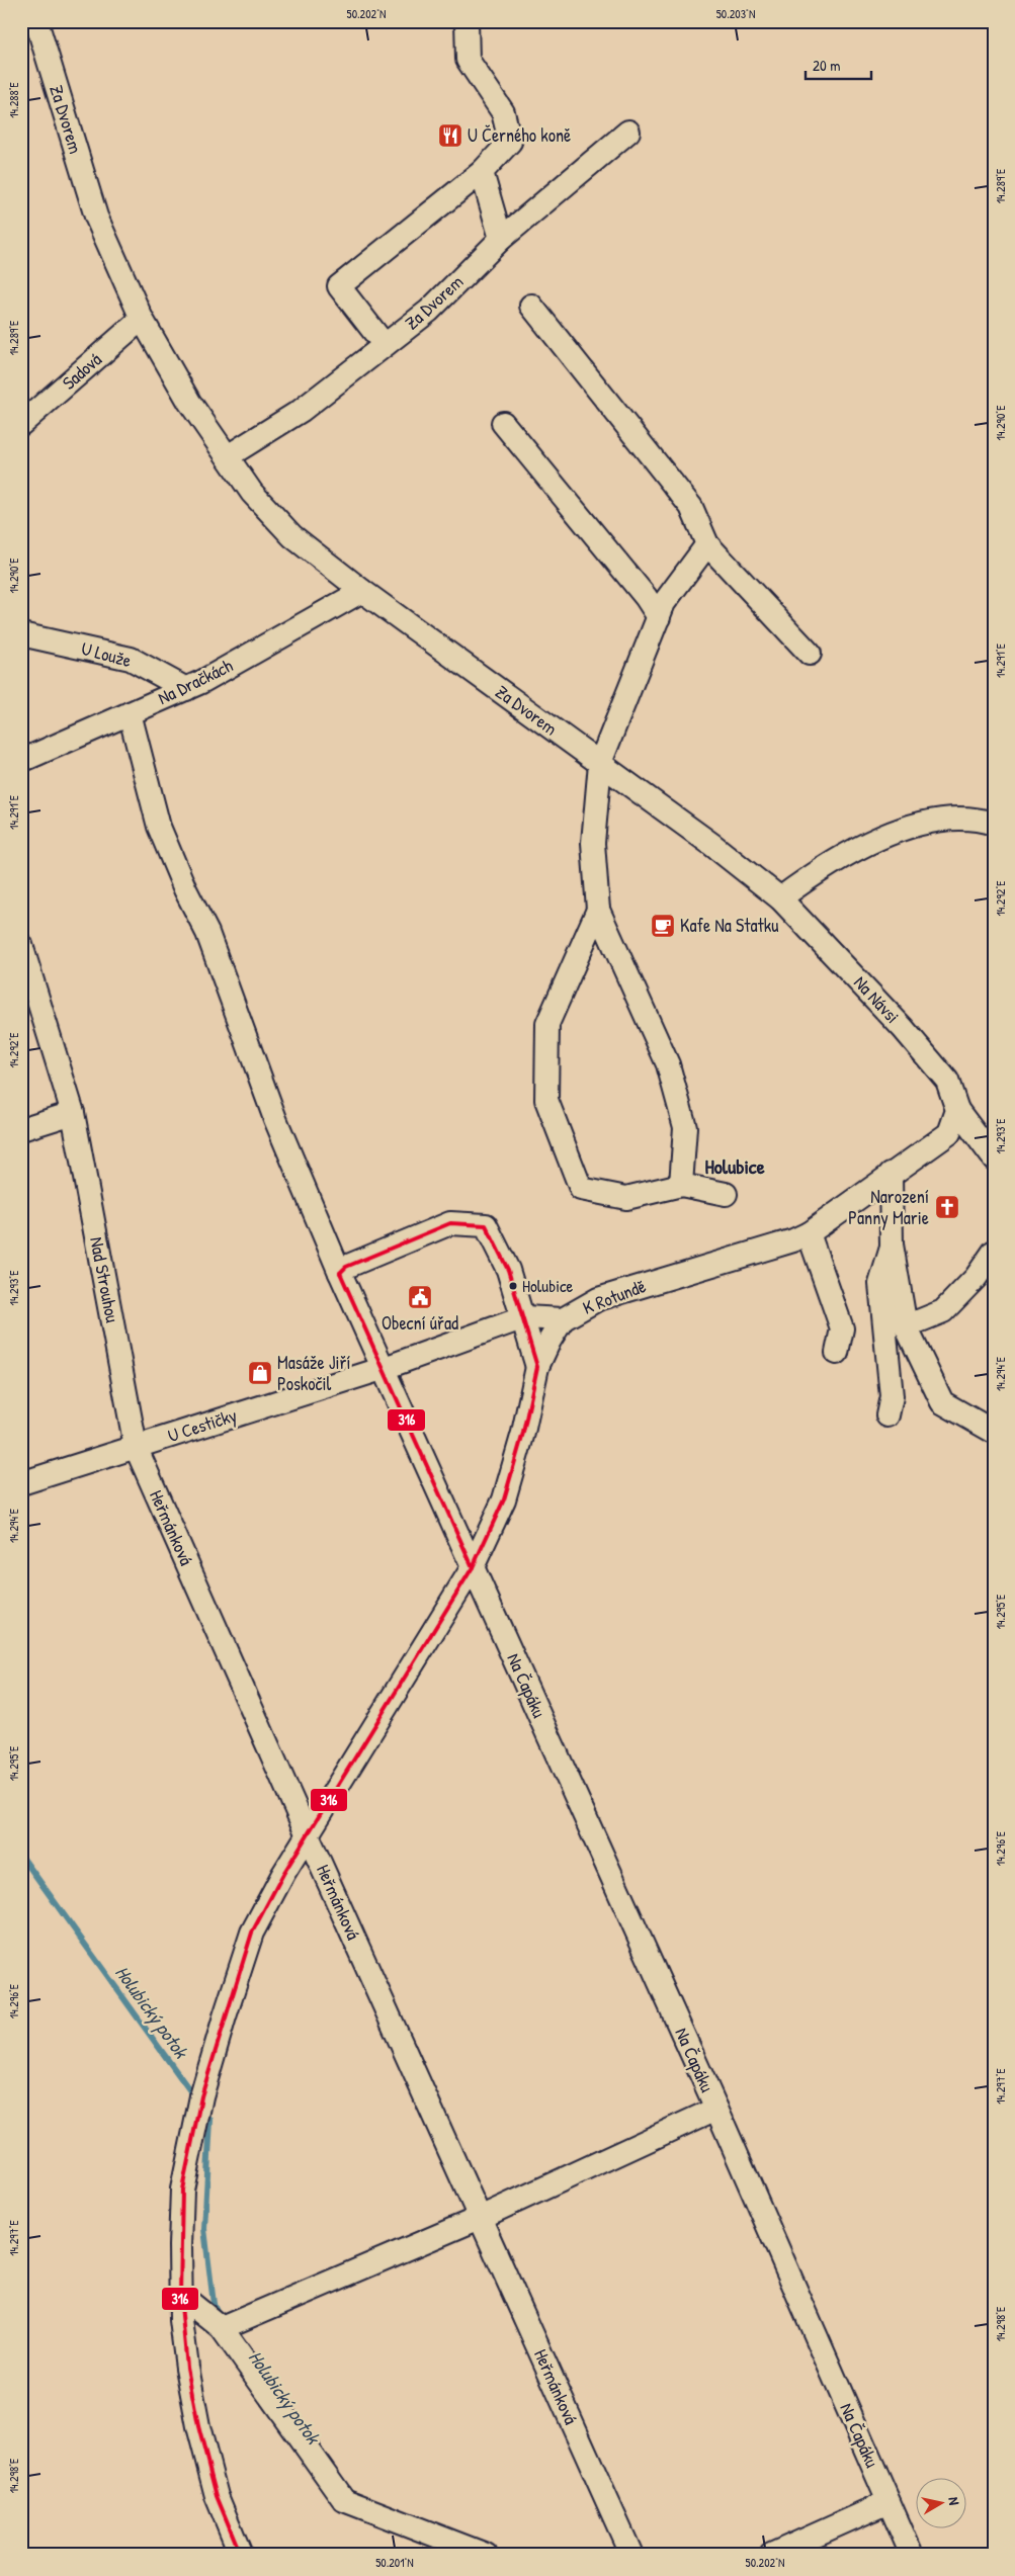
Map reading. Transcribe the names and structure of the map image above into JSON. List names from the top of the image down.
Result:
{
  "streets": {
    "street": [
      "Za Dvorem",
      "Sadová",
      "U Louže",
      "Na Dračkách",
      "Na Návsi",
      "Nad Strouhou",
      "K Rotundě",
      "U Cestičky",
      "Heřmánková",
      "Na Čapáku"
    ]
  },
  "crossings": [
    ["Za Dvorem", "Sadová"],
    ["Za Dvorem", "Na Dračkách"],
    ["Za Dvorem", "Na Návsi"],
    ["U Louže", "Na Dračkách"],
    ["Na Dračkách", "Na Čapáku"],
    ["Nad Strouhou", "U Cestičky"],
    ["Nad Strouhou", "Heřmánková"],
    ["K Rotundě", "Heřmánková"],
    ["K Rotundě", "Na Čapáku"],
    ["U Cestičky", "Heřmánková"],
    ["U Cestičky", "Na Čapáku"]
  ],
  "districts": ["Holubice"],
  "water": ["Holubický potok"],
  "places": {
    "restaurant": ["U Černého koně"],
    "cafe": ["Kafe Na Statku"],
    "church": ["Narození Panny Marie"],
    "other": ["Holubice"],
    "public building": ["Obecní úřad"],
    "shop": ["Masáže Jiří Poskočil"]
  },
  "lines": ["transit line 316"],
  "scale_bar": "20 m",
  "north": "right",
  "coordinates": [
    "50.202°N",
    "50.203°N",
    "14.288°E",
    "14.289°E",
    "14.290°E",
    "14.291°E",
    "14.292°E",
    "14.293°E",
    "14.294°E",
    "14.295°E",
    "14.296°E",
    "14.297°E",
    "14.298°E",
    "50.201°N"
  ]
}
